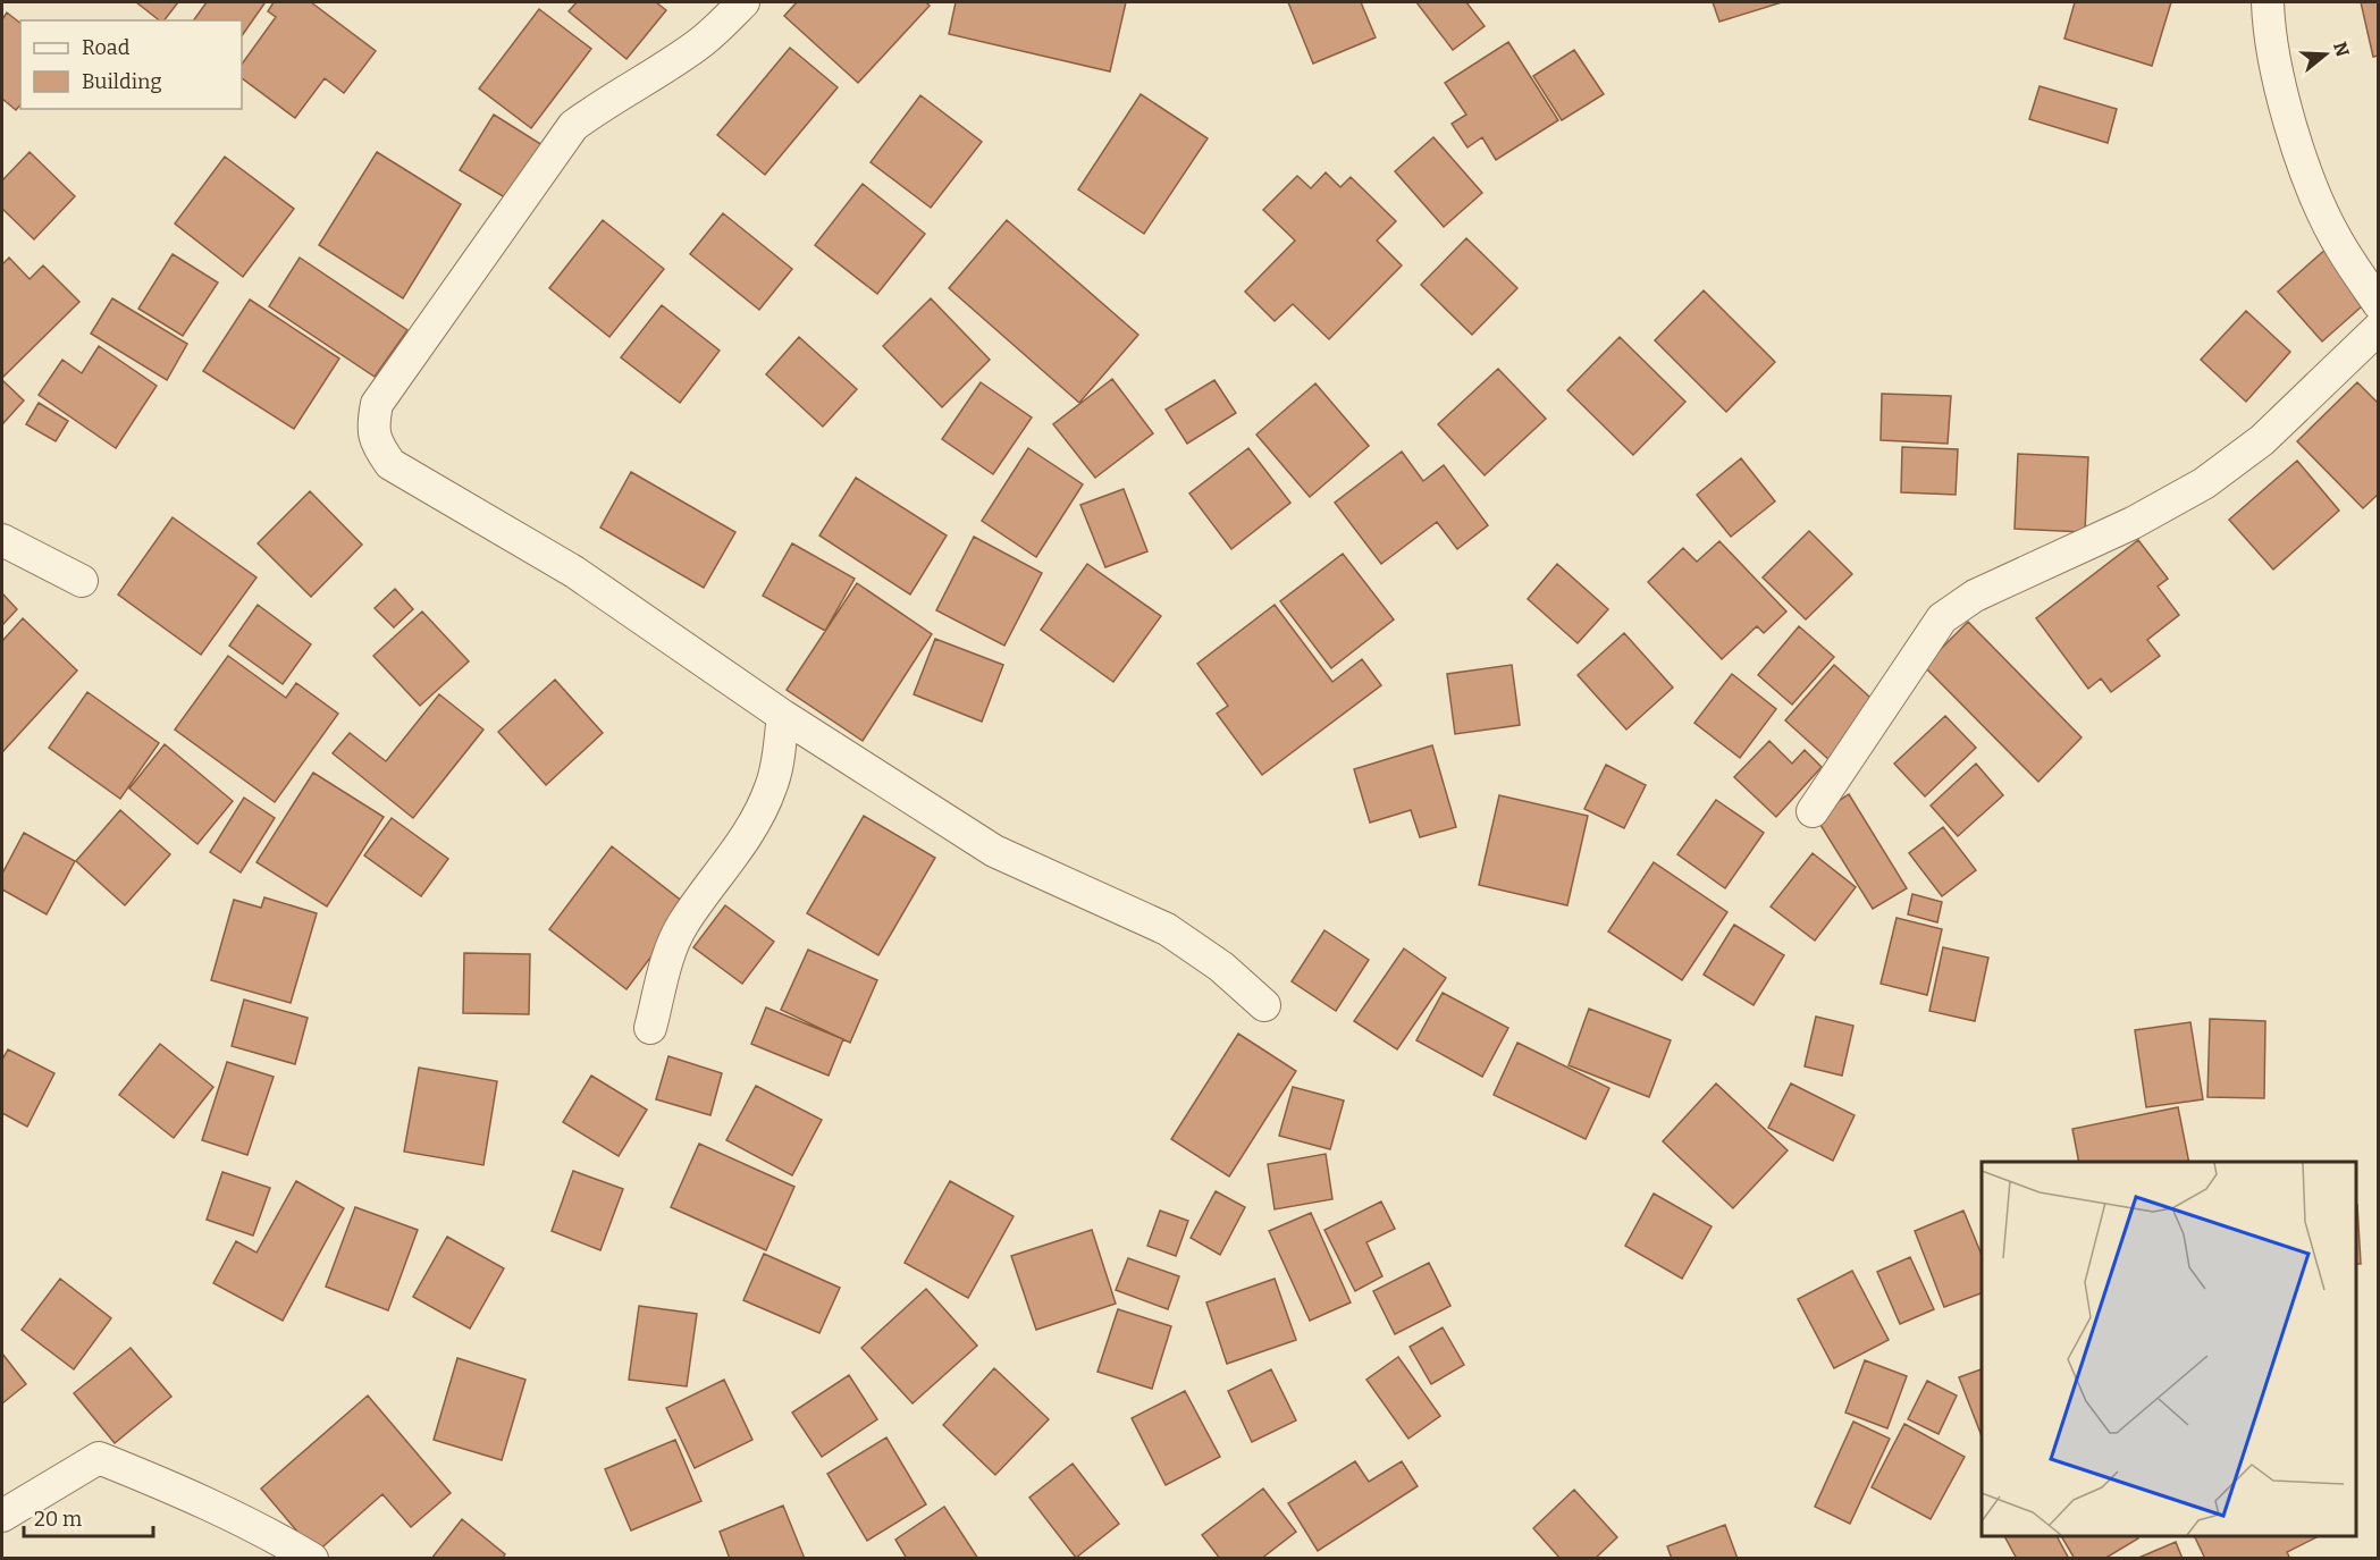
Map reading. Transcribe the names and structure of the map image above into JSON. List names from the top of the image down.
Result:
{
  "legend": ["Road", "Building"],
  "scale_bar": "20 m",
  "north": "right"
}
